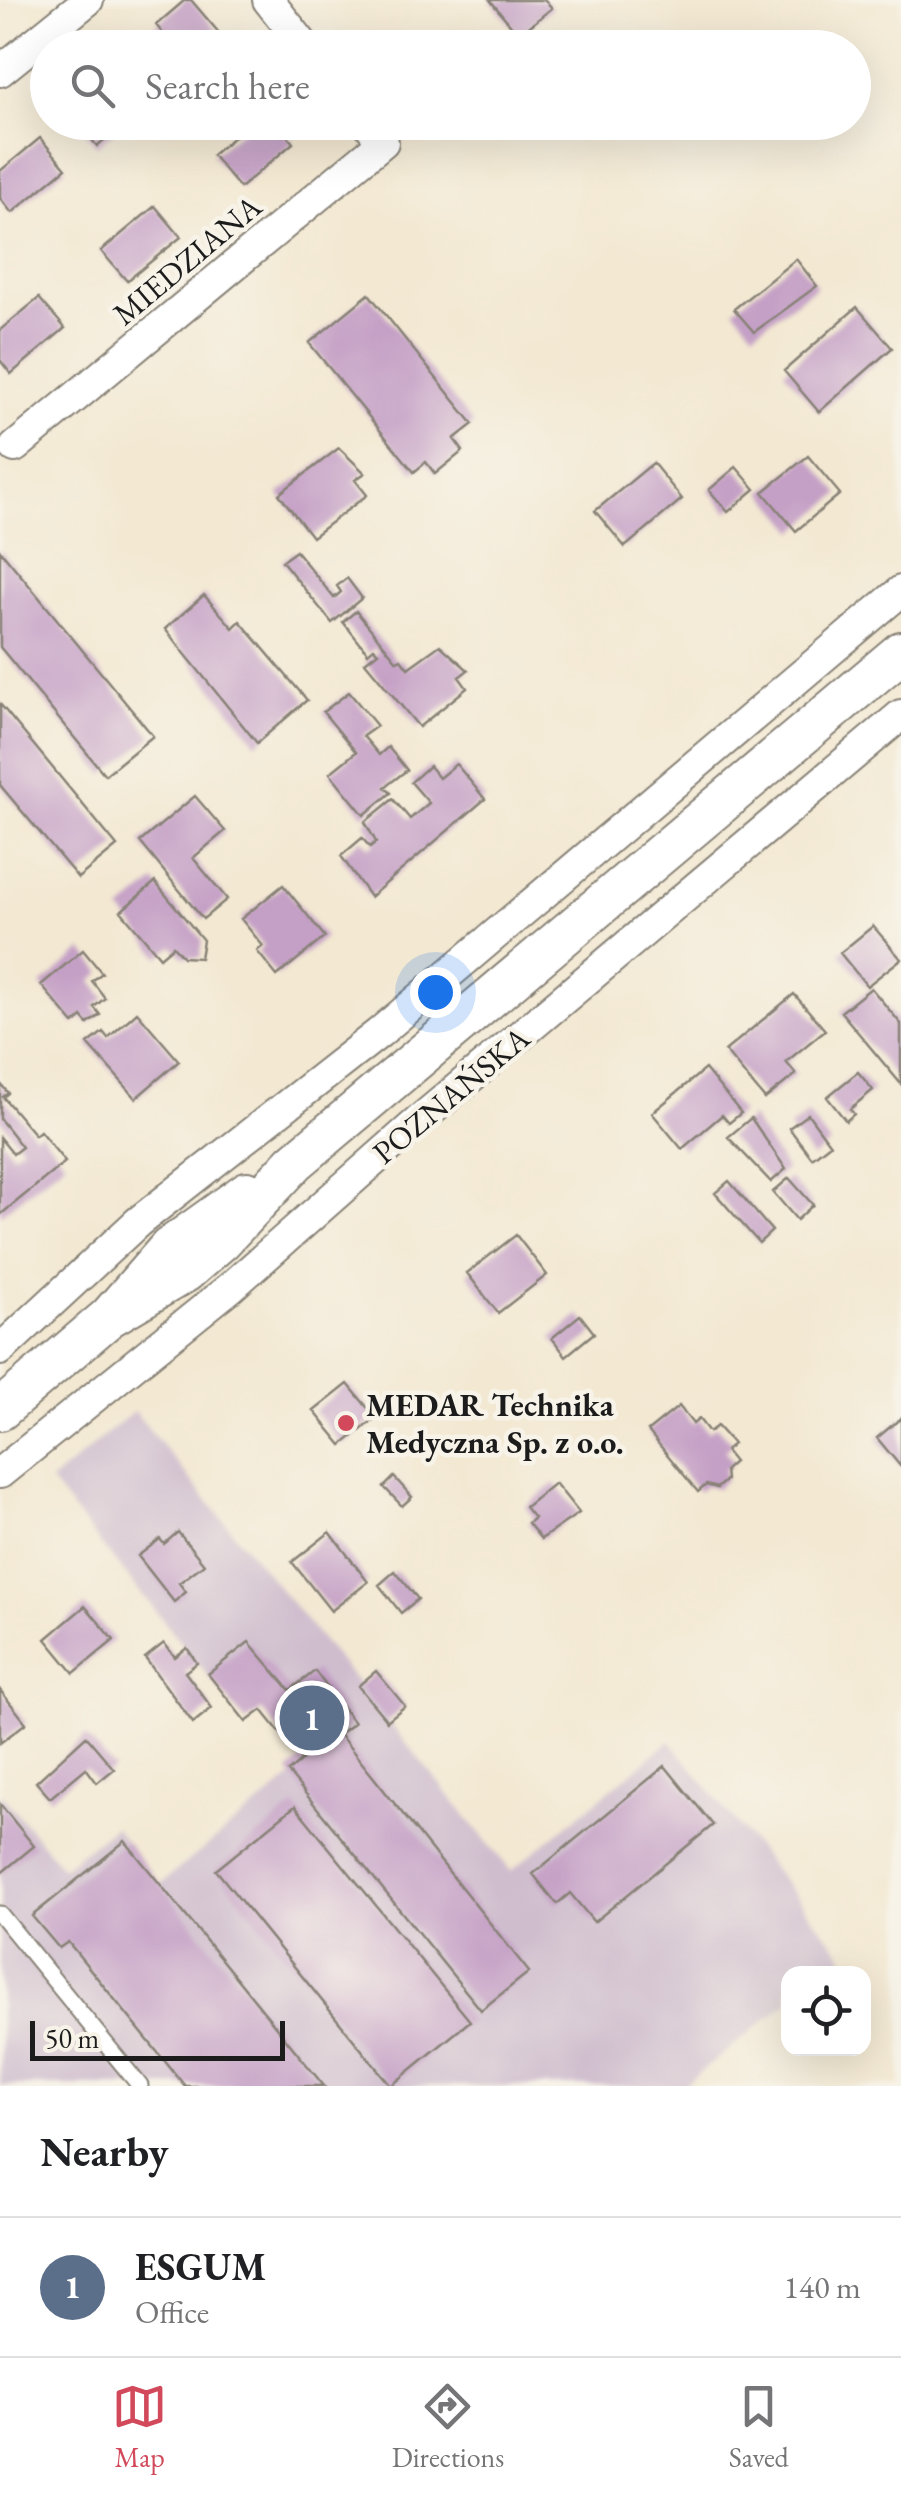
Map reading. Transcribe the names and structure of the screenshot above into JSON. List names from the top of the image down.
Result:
{
  "streets": {
    "main road": ["POZNAŃSKA"],
    "street": ["MIEDZIANA"]
  },
  "places": ["MEDAR Technika Medyczna Sp. z o.o."],
  "scale_bar": "50 m",
  "page": {
    "search": "Search here",
    "pins": "1",
    "scale": "50 m",
    "heading": "Nearby",
    "list": [
      {
        "mark": "1",
        "name": "ESGUM",
        "note": "Office",
        "value": "140 m"
      }
    ],
    "nav": ["Map", "Directions", "Saved"]
  }
}
